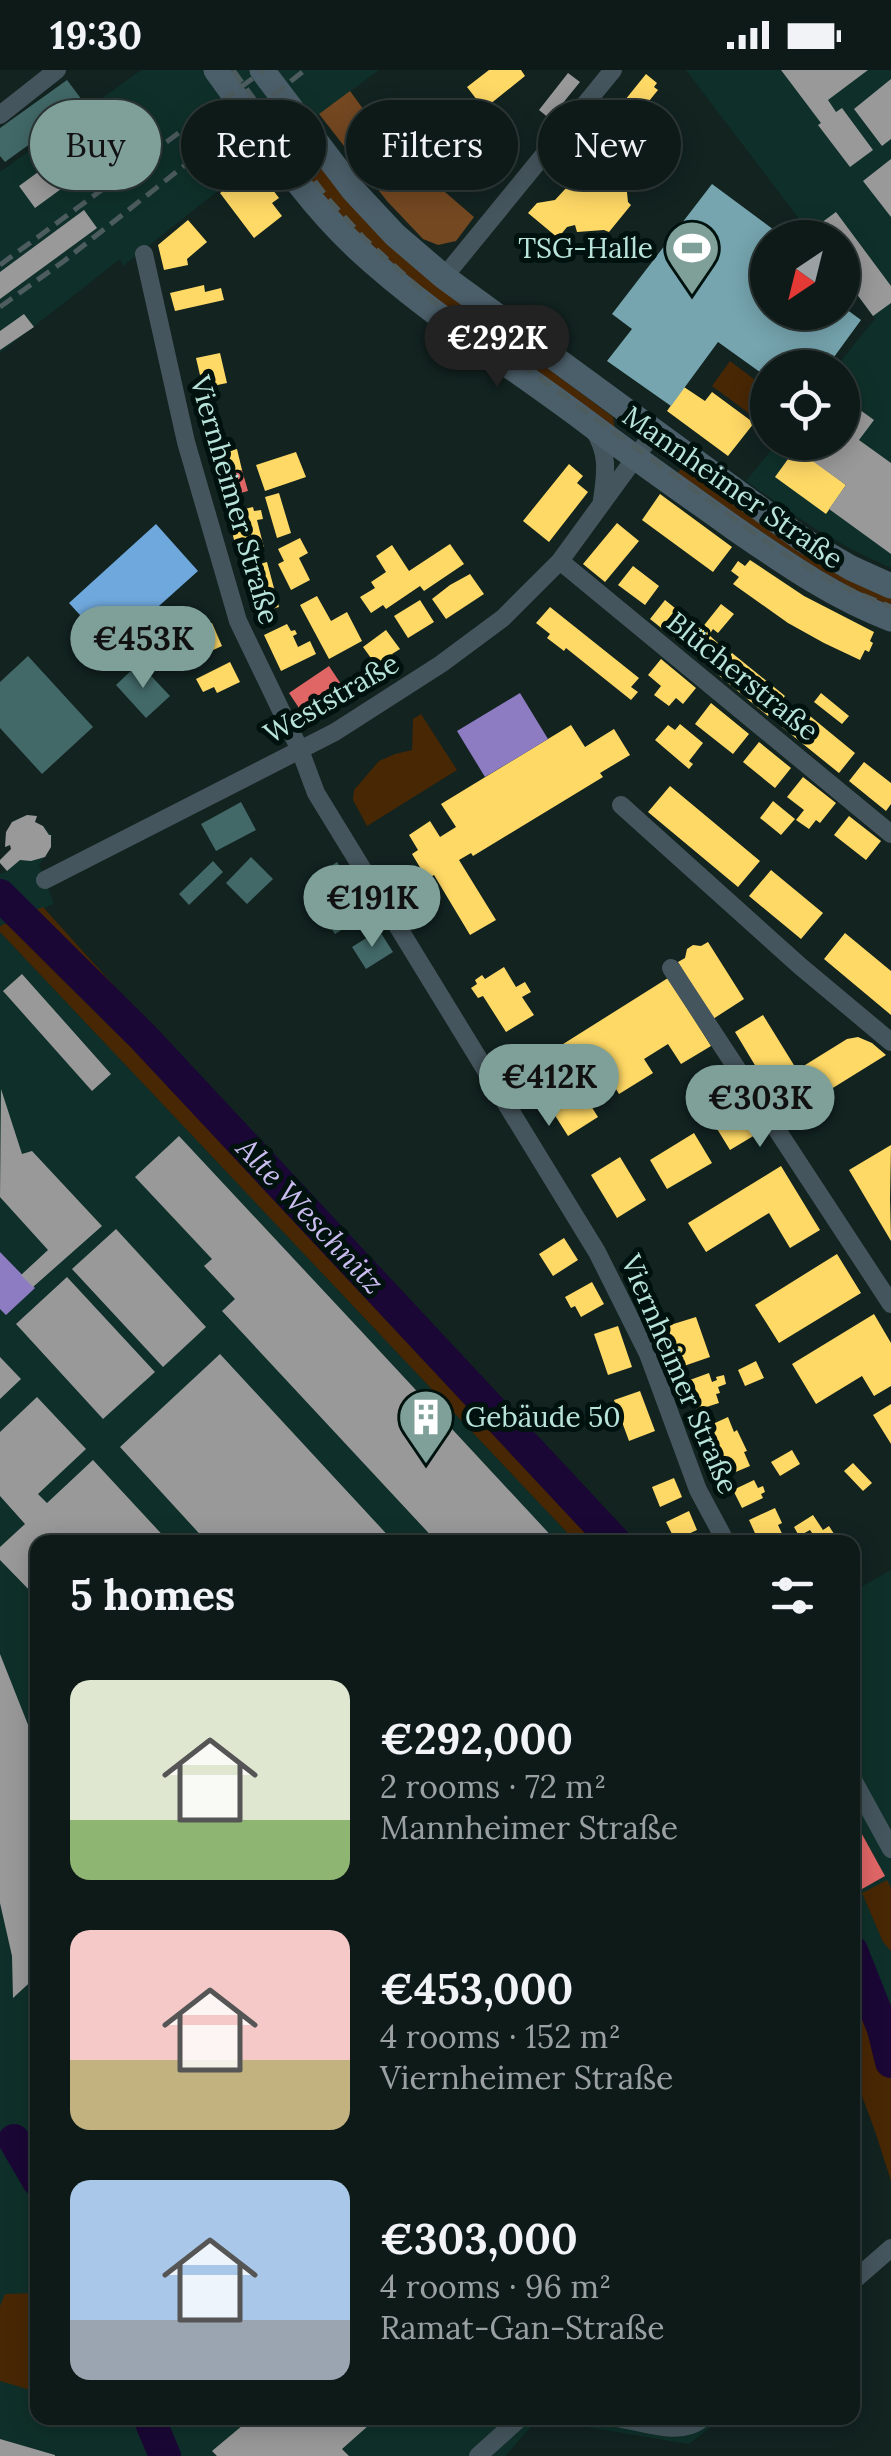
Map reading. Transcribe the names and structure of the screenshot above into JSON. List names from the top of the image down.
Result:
{
  "streets": {
    "main road": ["Mannheimer Straße"],
    "street": ["Viernheimer Straße", "Blücherstraße", "Weststraße"]
  },
  "crossings": [
    ["Mannheimer Straße", "Weststraße"],
    ["Viernheimer Straße", "Weststraße"],
    ["Blücherstraße", "Weststraße"]
  ],
  "water": ["Alte Weschnitz"],
  "places": {
    "sports": ["TSG-Halle"],
    "building": ["Gebäude 50"]
  },
  "north": "bottom left",
  "page": {
    "status": "19:30",
    "chip": [
      "Buy",
      "Rent",
      "Filters",
      "New"
    ],
    "price": [
      "€292K",
      "€453K",
      "€191K",
      "€412K",
      "€303K"
    ],
    "heading": "5 homes",
    "list": [
      {
        "name": "€292,000",
        "note": "2 rooms · 72 m² · Mannheimer Straße"
      },
      {
        "name": "€453,000",
        "note": "4 rooms · 152 m² · Viernheimer Straße"
      },
      {
        "name": "€303,000",
        "note": "4 rooms · 96 m² · Ramat-Gan-Straße"
      }
    ]
  }
}
